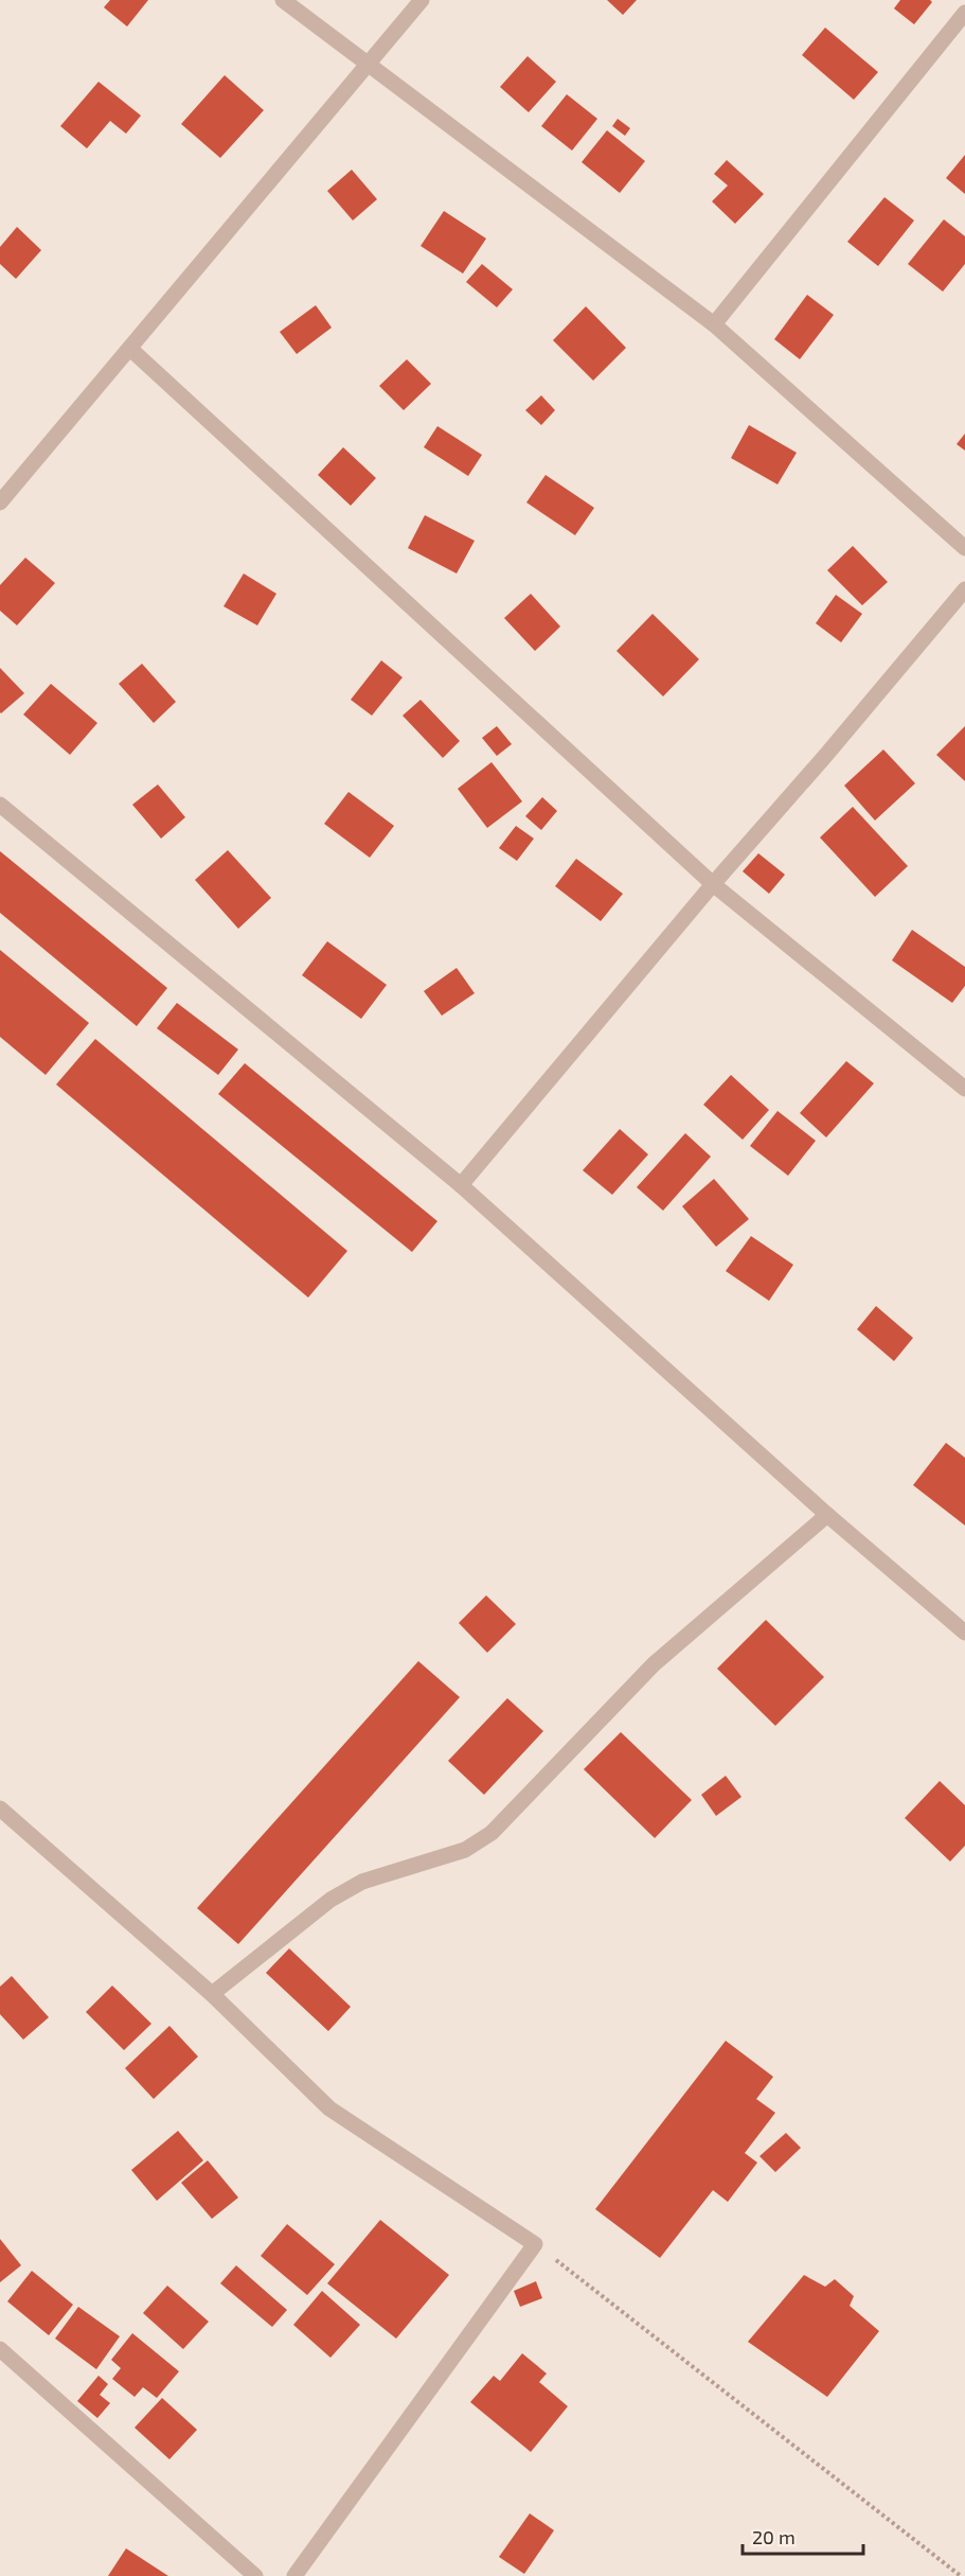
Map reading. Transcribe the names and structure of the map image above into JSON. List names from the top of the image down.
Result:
{
  "scale_bar": "20 m"
}
